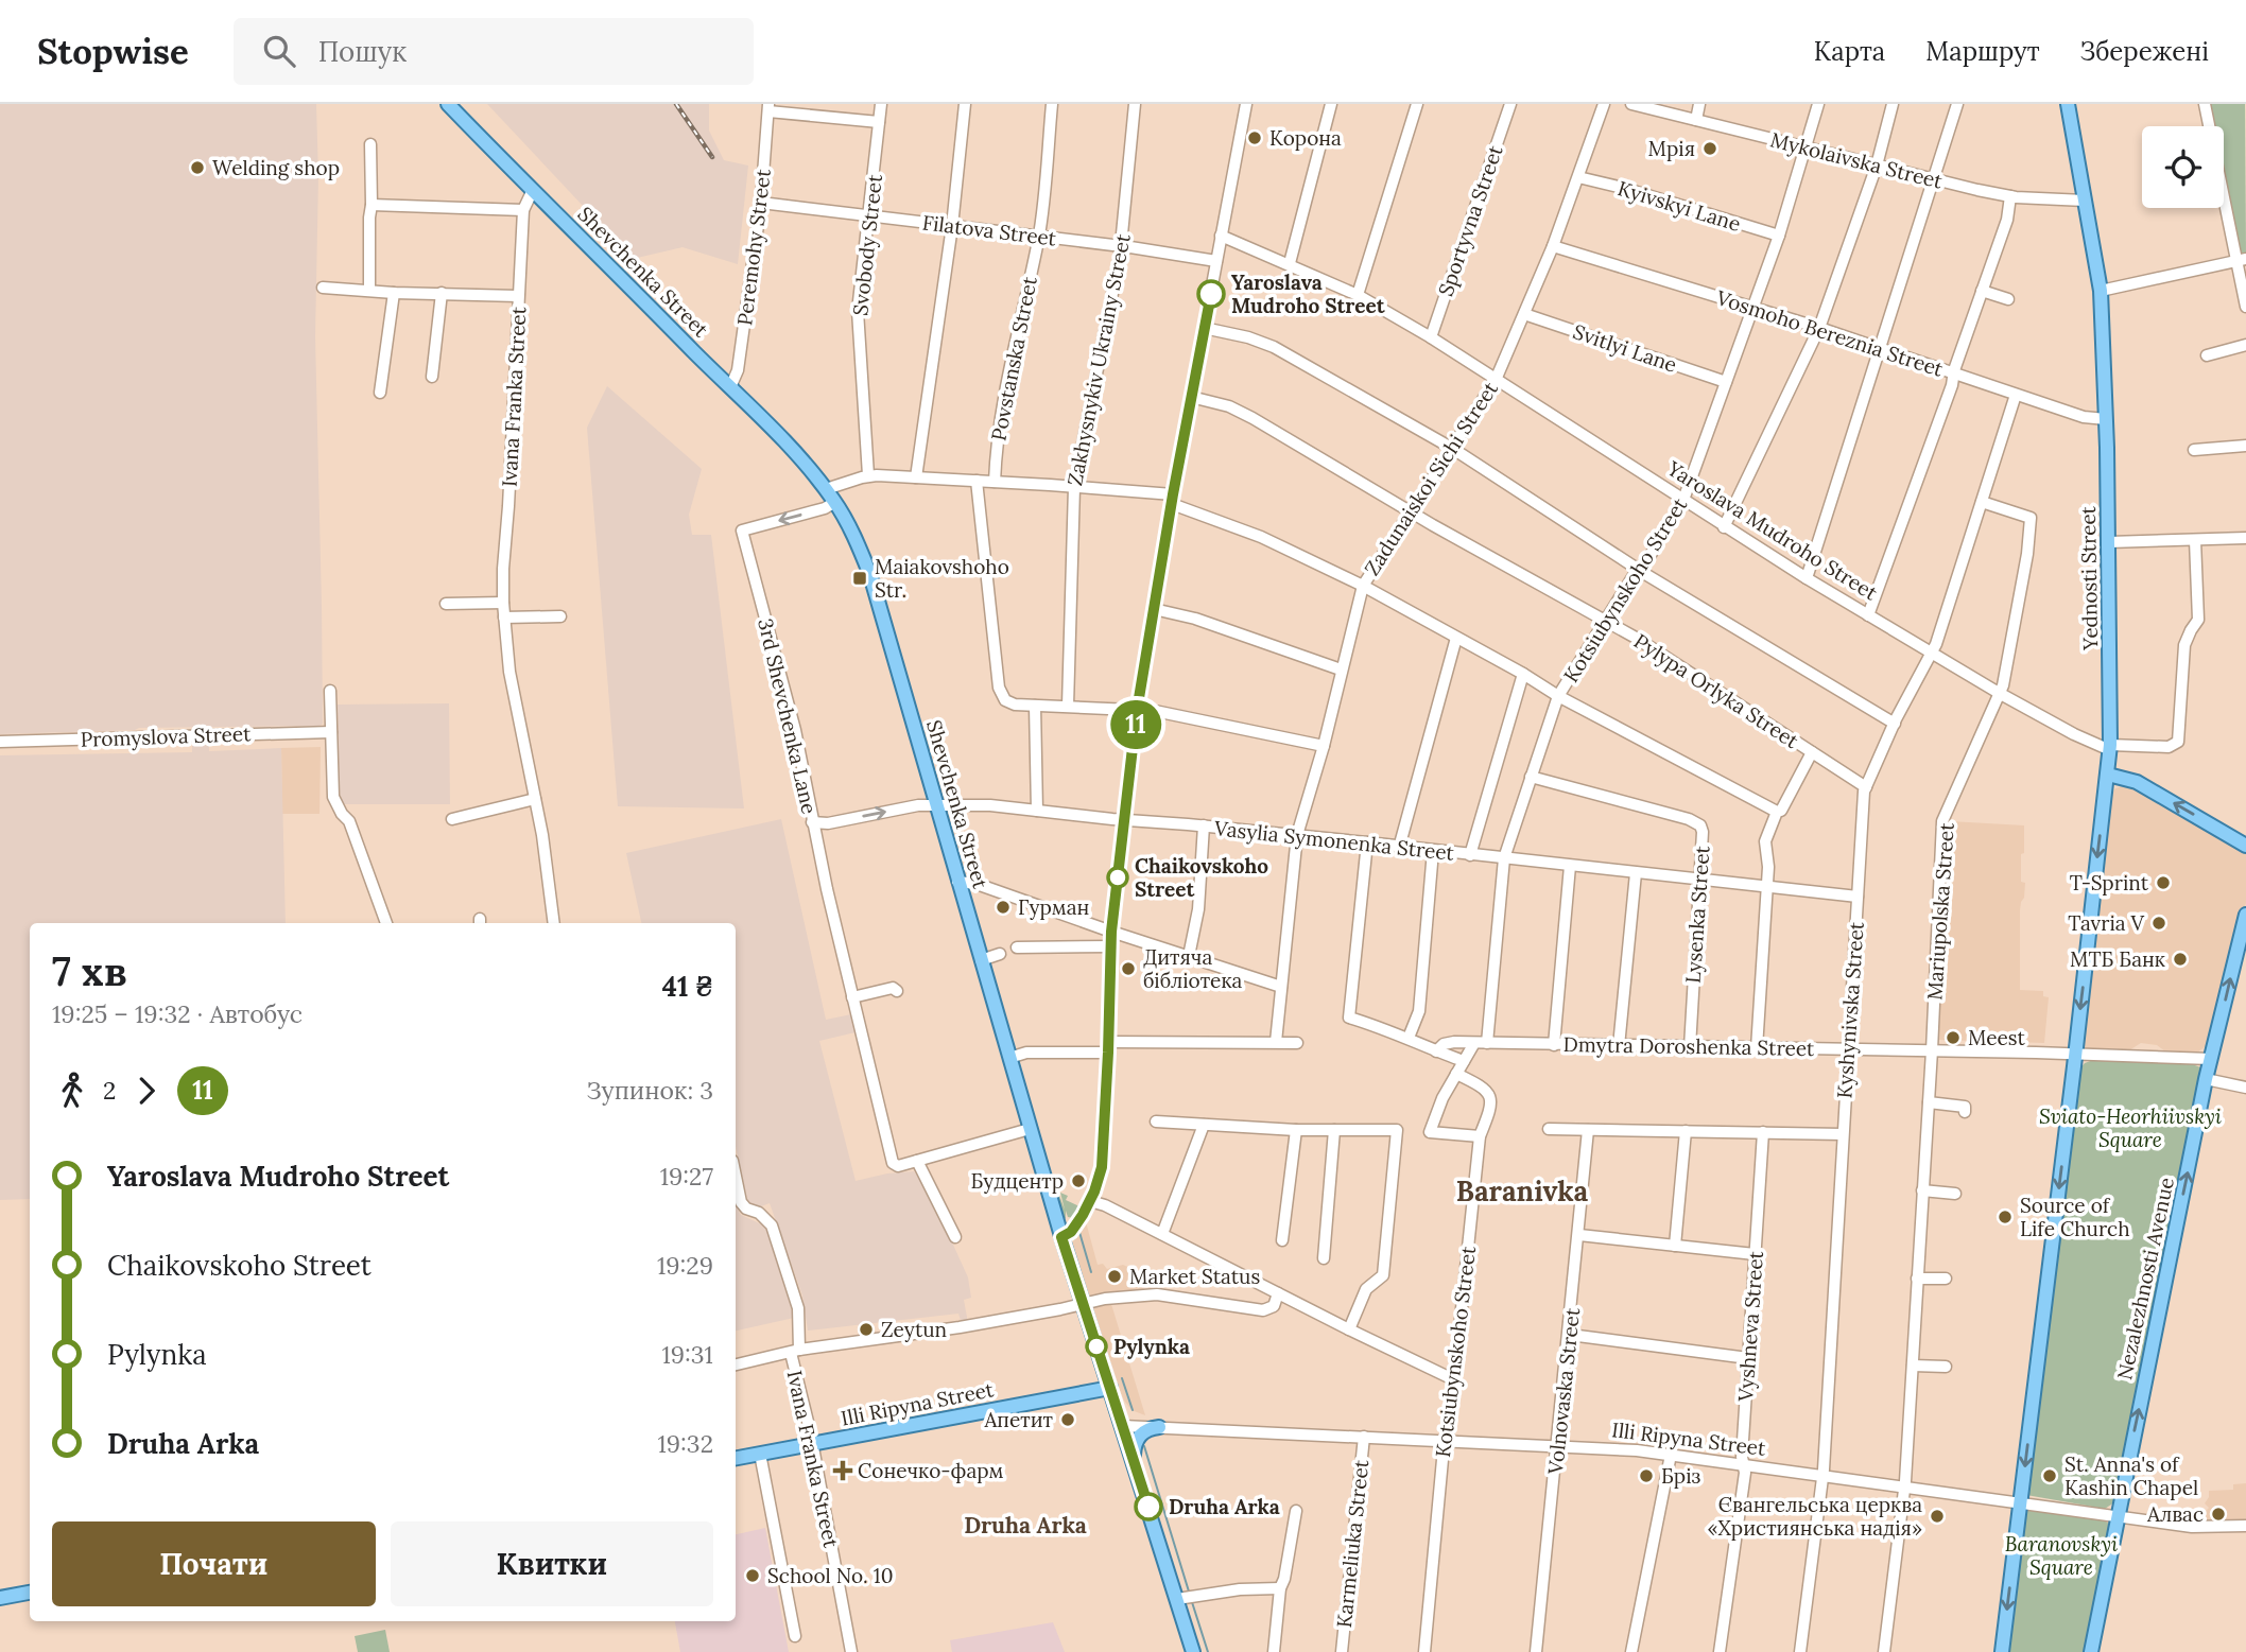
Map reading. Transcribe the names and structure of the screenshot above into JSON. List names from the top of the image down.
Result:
{
  "streets": {
    "main road": [
      "Shevchenka Street",
      "Yednosti Street",
      "Nezalezhnosti Avenue",
      "Illi Ripyna Street"
    ],
    "street": [
      "Mykolaivska Street",
      "Kyivskyi Lane",
      "Sportyvna Street",
      "Filatova Street",
      "Svobody Street",
      "Peremohy Street",
      "Vosmoho Bereznia Street",
      "Svitlyi Lane",
      "Povstanska Street",
      "Zakhysnykiv Ukrainy Street",
      "Ivana Franka Street",
      "Zadunaiskoi Sichi Street",
      "Yaroslava Mudroho Street",
      "Kotsiubynskoho Street",
      "Pylypa Orlyka Street",
      "3rd Shevchenka Lane",
      "Promyslova Street",
      "Vasylia Symonenka Street",
      "Mariupolska Street",
      "Lysenka Street",
      "Kyshynivska Street",
      "Dmytra Doroshenka Street",
      "Vyshneva Street",
      "Volnovaska Street",
      "Karmeliuka Street"
    ]
  },
  "crossings": [
    ["Mykolaivska Street", "Yednosti Street"],
    ["Mykolaivska Street", "Kotsiubynskoho Street"],
    ["Kyivskyi Lane", "Zadunaiskoi Sichi Street"],
    ["Kyivskyi Lane", "Kotsiubynskoho Street"],
    ["Sportyvna Street", "Yaroslava Mudroho Street"],
    ["Filatova Street", "Svobody Street"],
    ["Filatova Street", "Peremohy Street"],
    ["Filatova Street", "Povstanska Street"],
    ["Filatova Street", "Zakhysnykiv Ukrainy Street"],
    ["Peremohy Street", "Shevchenka Street"],
    ["Shevchenka Street", "Ivana Franka Street"],
    ["Shevchenka Street", "3rd Shevchenka Lane"],
    ["Shevchenka Street", "Vasylia Symonenka Street"],
    ["Shevchenka Street", "Illi Ripyna Street"],
    ["Vosmoho Bereznia Street", "Zadunaiskoi Sichi Street"],
    ["Vosmoho Bereznia Street", "Yednosti Street"],
    ["Vosmoho Bereznia Street", "Kotsiubynskoho Street"],
    ["Vosmoho Bereznia Street", "Kyshynivska Street"],
    ["Svitlyi Lane", "Zadunaiskoi Sichi Street"],
    ["Svitlyi Lane", "Kotsiubynskoho Street"],
    ["Ivana Franka Street", "Illi Ripyna Street"],
    ["Zadunaiskoi Sichi Street", "Yaroslava Mudroho Street"],
    ["Zadunaiskoi Sichi Street", "Pylypa Orlyka Street"],
    ["Zadunaiskoi Sichi Street", "Vasylia Symonenka Street"],
    ["Yaroslava Mudroho Street", "Yednosti Street"],
    ["Yaroslava Mudroho Street", "Kotsiubynskoho Street"],
    ["Yaroslava Mudroho Street", "Mariupolska Street"],
    ["Yaroslava Mudroho Street", "Kyshynivska Street"],
    ["Yednosti Street", "Dmytra Doroshenka Street"],
    ["Kotsiubynskoho Street", "Pylypa Orlyka Street"],
    ["Kotsiubynskoho Street", "Vasylia Symonenka Street"],
    ["Kotsiubynskoho Street", "Lysenka Street"],
    ["Kotsiubynskoho Street", "Dmytra Doroshenka Street"],
    ["Kotsiubynskoho Street", "Illi Ripyna Street"],
    ["Pylypa Orlyka Street", "Vasylia Symonenka Street"],
    ["Pylypa Orlyka Street", "Kyshynivska Street"],
    ["3rd Shevchenka Lane", "Vasylia Symonenka Street"],
    ["Vasylia Symonenka Street", "Lysenka Street"],
    ["Vasylia Symonenka Street", "Kyshynivska Street"],
    ["Mariupolska Street", "Kyshynivska Street"],
    ["Mariupolska Street", "Dmytra Doroshenka Street"],
    ["Mariupolska Street", "Illi Ripyna Street"],
    ["Lysenka Street", "Dmytra Doroshenka Street"],
    ["Kyshynivska Street", "Dmytra Doroshenka Street"],
    ["Kyshynivska Street", "Illi Ripyna Street"],
    ["Dmytra Doroshenka Street", "Nezalezhnosti Avenue"],
    ["Nezalezhnosti Avenue", "Illi Ripyna Street"],
    ["Vyshneva Street", "Illi Ripyna Street"],
    ["Volnovaska Street", "Illi Ripyna Street"],
    ["Illi Ripyna Street", "Karmeliuka Street"]
  ],
  "one_way": ["3rd Shevchenka Lane"],
  "districts": ["Baranivka", "Druha Arka"],
  "parks": ["Sviato-Heorhiivskyi Square", "Baranovskyi Square"],
  "places": {
    "other": [
      "Корона",
      "Мрія",
      "Welding shop",
      "Yaroslava Mudroho Street",
      "Chaikovskoho Street",
      "T-Sprint",
      "Гурман",
      "Tavria V",
      "МТБ Банк",
      "Дитяча бібліотека",
      "Meest",
      "Будцентр",
      "Source of Life Church",
      "Market Status",
      "Zeytun",
      "Pylynka",
      "Апетит",
      "Бріз",
      "St. Anna's of Kashin Chapel",
      "Druha Arka",
      "Алвас",
      "Євангельська церква «Християнська надія»",
      "School No. 10"
    ],
    "transit": ["Maiakovshoho Str."],
    "health": ["Сонечко-фарм"]
  },
  "lines": ["bus line 11"],
  "page": {
    "header": "Stopwise",
    "search": "Пошук",
    "nav": ["Карта", "Маршрут", "Збережені"],
    "on_map": "11",
    "heading": ["7 хв", "19:25 – 19:32 · Автобус", "41 ₴"],
    "legs": ["2", "11", "Зупинок: 3"],
    "list": [
      {
        "name": "Yaroslava Mudroho Street",
        "value": "19:27"
      },
      {
        "name": "Chaikovskoho Street",
        "value": "19:29"
      },
      {
        "name": "Pylynka",
        "value": "19:31"
      },
      {
        "name": "Druha Arka",
        "value": "19:32"
      }
    ],
    "buttons": ["Почати", "Квитки"]
  }
}
